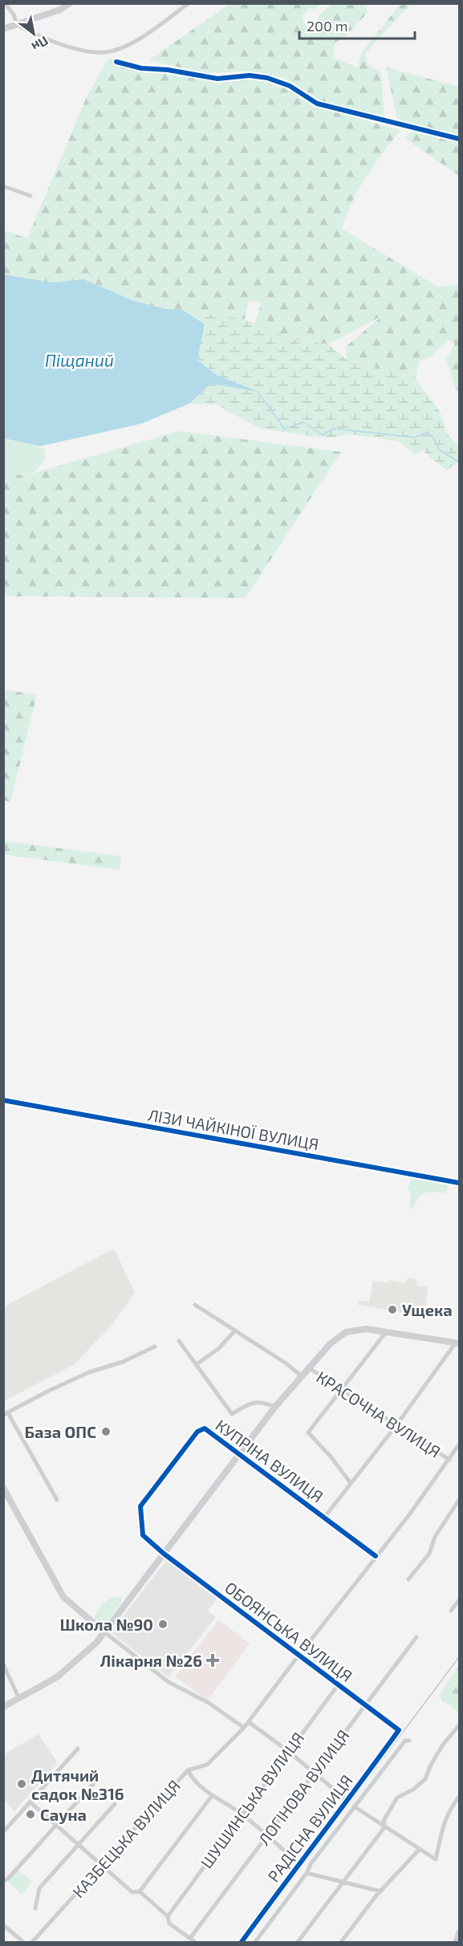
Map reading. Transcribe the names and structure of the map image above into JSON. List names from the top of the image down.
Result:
{
  "streets": {
    "main road": ["КУПРІНА ВУЛИЦЯ"],
    "street": [
      "ЛІЗИ ЧАЙКІНОЇ ВУЛИЦЯ",
      "КРАСОЧНА ВУЛИЦЯ",
      "ОБОЯНСЬКА ВУЛИЦЯ",
      "ЛОГІНОВА ВУЛИЦЯ",
      "ШУШИНСЬКА ВУЛИЦЯ",
      "РАДІСНА ВУЛИЦЯ",
      "КАЗБЕЦЬКА ВУЛИЦЯ"
    ]
  },
  "crossings": [
    ["КРАСОЧНА ВУЛИЦЯ", "КУПРІНА ВУЛИЦЯ"],
    ["КУПРІНА ВУЛИЦЯ", "ОБОЯНСЬКА ВУЛИЦЯ"],
    ["ОБОЯНСЬКА ВУЛИЦЯ", "ЛОГІНОВА ВУЛИЦЯ"],
    ["ОБОЯНСЬКА ВУЛИЦЯ", "ШУШИНСЬКА ВУЛИЦЯ"],
    ["ОБОЯНСЬКА ВУЛИЦЯ", "РАДІСНА ВУЛИЦЯ"]
  ],
  "water": ["Піщаний"],
  "places": {
    "other": [
      "Ущека",
      "База ОПС",
      "Школа №90",
      "Дитячий садок №316",
      "Сауна"
    ],
    "health": ["Лікарня №26"]
  },
  "scale_bar": "200 m",
  "north": "bottom right"
}
